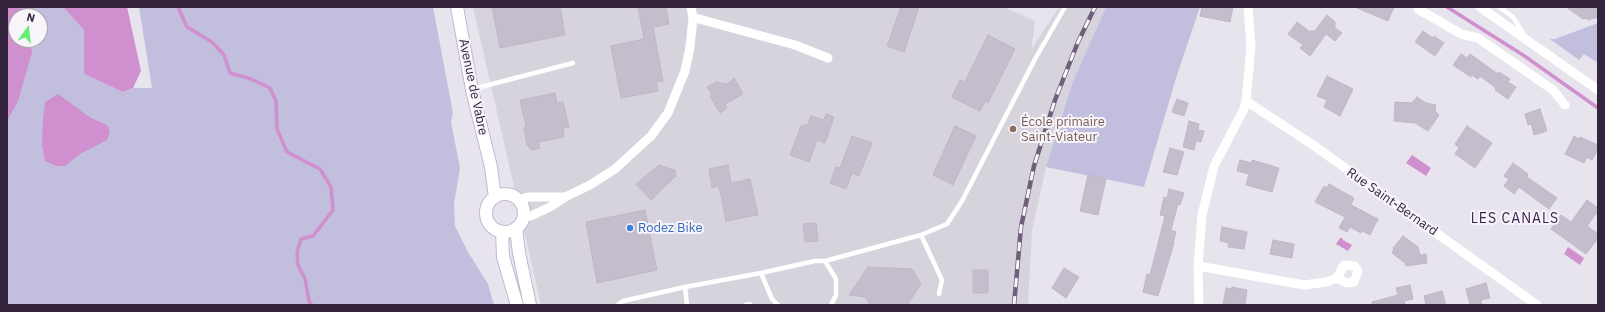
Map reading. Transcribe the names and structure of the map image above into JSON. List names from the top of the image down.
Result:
{
  "streets": {
    "main road": ["Avenue de Vabre"],
    "street": ["Rue Saint-Bernard"]
  },
  "districts": ["LES CANALS"],
  "places": ["École primaire Saint-Viateur", "Rodez Bike"],
  "north": "top"
}
